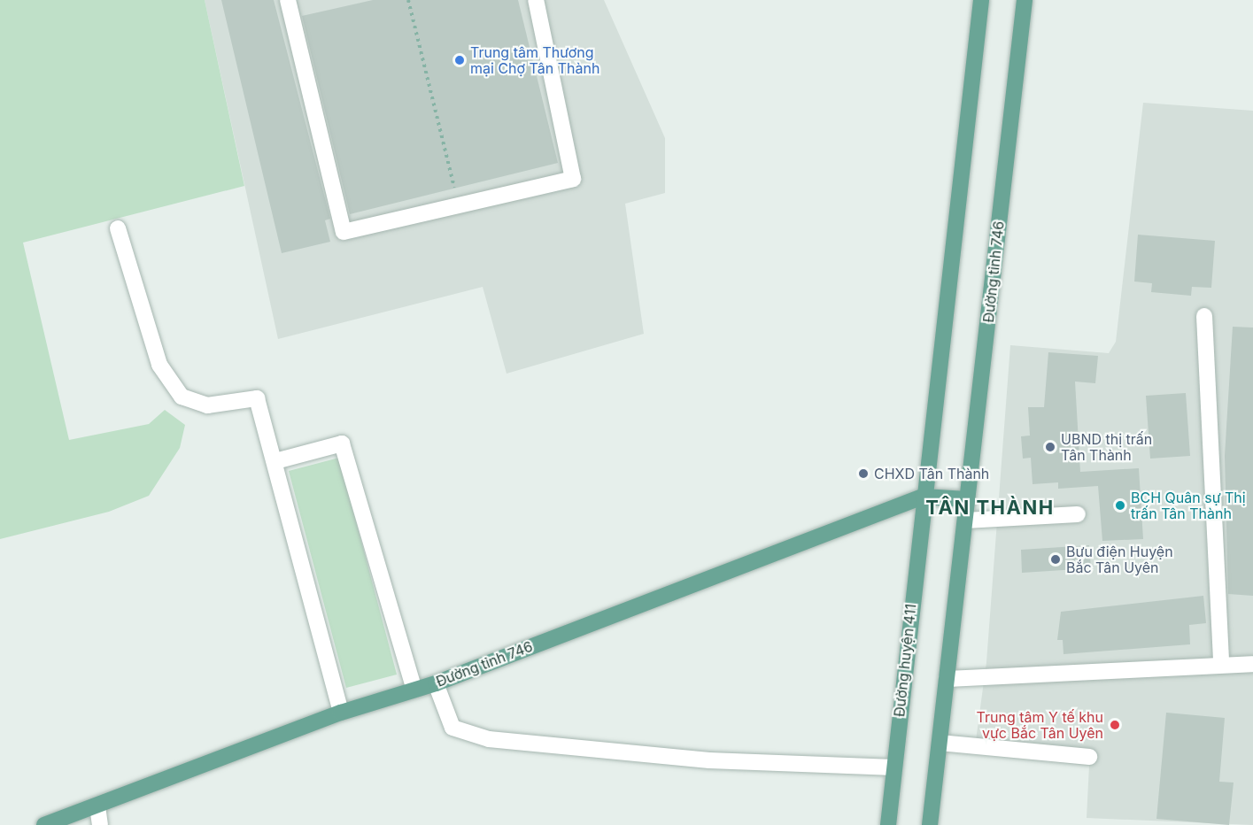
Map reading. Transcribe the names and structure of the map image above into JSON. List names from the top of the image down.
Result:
{
  "streets": {
    "main road": ["Đường tỉnh 746", "Đường huyện 411"]
  },
  "crossings": [
    ["Đường tỉnh 746", "Đường huyện 411"]
  ],
  "districts": ["TÂN THÀNH"],
  "places": [
    "Trung tâm Thương mại Chợ Tân Thành",
    "UBND thị trấn Tân Thành",
    "CHXD Tân Thành",
    "BCH Quân sự Thị trấn Tân Thành",
    "Bưu điện Huyện Bắc Tân Uyên",
    "Trung tâm Y tế khu vực Bắc Tân Uyên"
  ]
}
